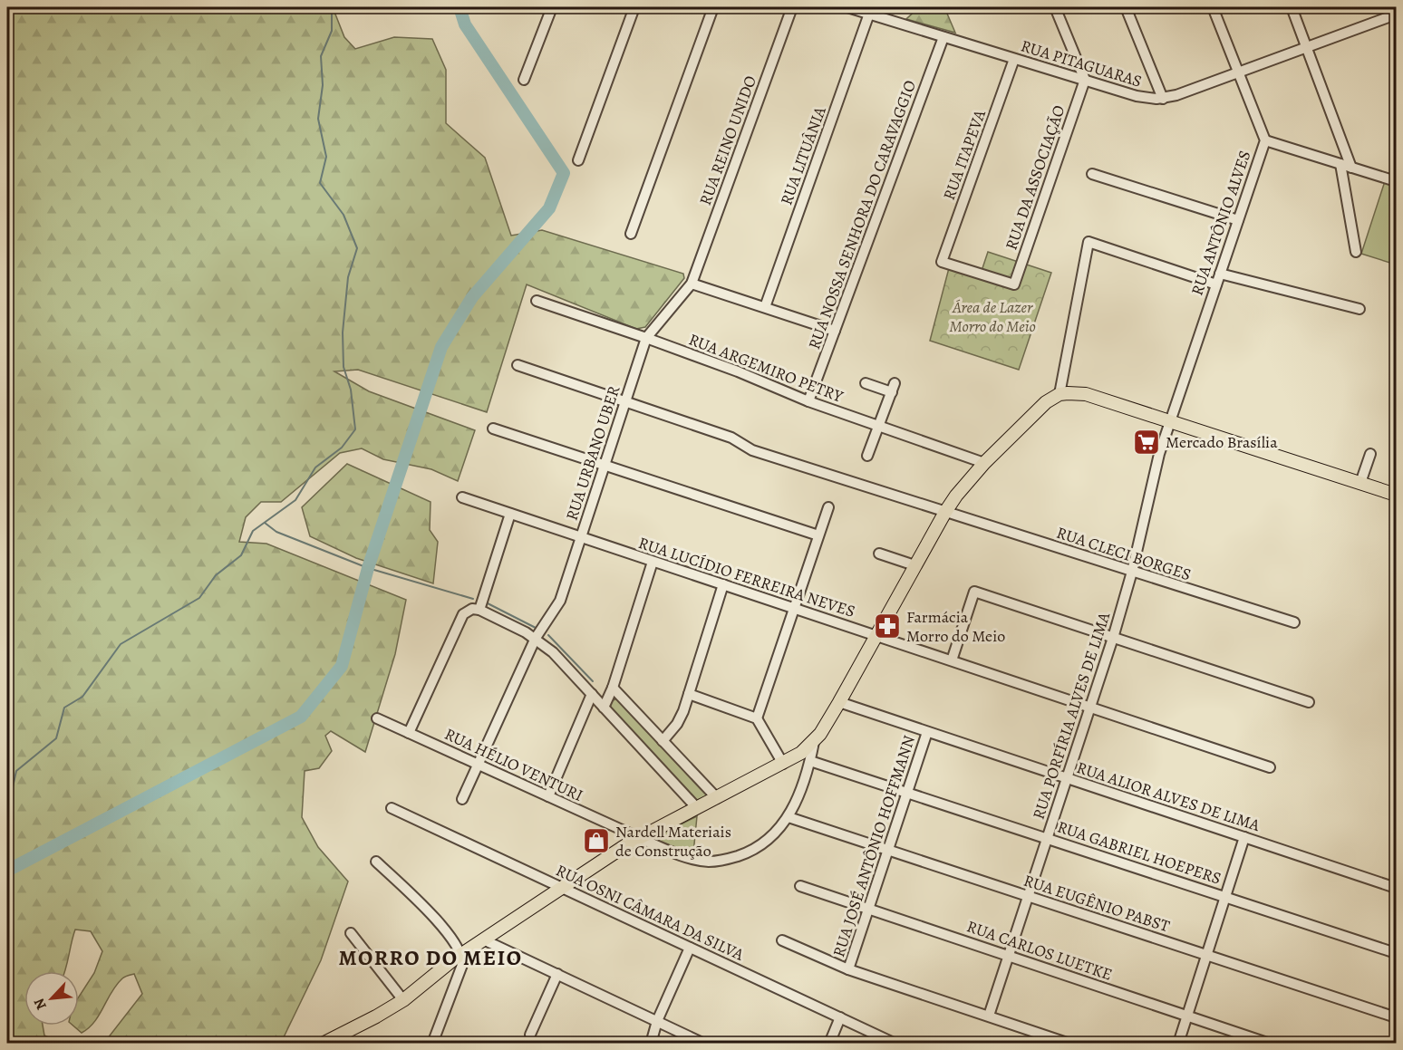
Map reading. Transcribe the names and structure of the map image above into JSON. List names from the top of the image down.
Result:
{
  "streets": {
    "street": [
      "RUA PITAGUARAS",
      "RUA REINO UNIDO",
      "RUA ITAPEVA",
      "RUA LITUÂNIA",
      "RUA DA ASSOCIAÇÃO",
      "RUA NOSSA SENHORA DO CARAVAGGIO",
      "RUA ANTÔNIO ALVES",
      "RUA ARGEMIRO PETRY",
      "RUA URBANO UBER",
      "RUA CLECI BORGES",
      "RUA LUCÍDIO FERREIRA NEVES",
      "RUA PORFÍRIA ALVES DE LIMA",
      "RUA HÉLIO VENTURI",
      "RUA ALIOR ALVES DE LIMA",
      "RUA JOSÉ ANTÔNIO HOFFMANN",
      "RUA GABRIEL HOEPERS",
      "RUA EUGÊNIO PABST",
      "RUA OSNI CÂMARA DA SILVA",
      "RUA CARLOS LUETKE"
    ]
  },
  "crossings": [
    ["RUA PITAGUARAS", "RUA ITAPEVA"],
    ["RUA PITAGUARAS", "RUA LITUÂNIA"],
    ["RUA PITAGUARAS", "RUA DA ASSOCIAÇÃO"],
    ["RUA PITAGUARAS", "RUA NOSSA SENHORA DO CARAVAGGIO"],
    ["RUA PITAGUARAS", "RUA ANTÔNIO ALVES"],
    ["RUA REINO UNIDO", "RUA URBANO UBER"],
    ["RUA ITAPEVA", "RUA DA ASSOCIAÇÃO"],
    ["RUA NOSSA SENHORA DO CARAVAGGIO", "RUA ARGEMIRO PETRY"],
    ["RUA ANTÔNIO ALVES", "RUA PORFÍRIA ALVES DE LIMA"],
    ["RUA ARGEMIRO PETRY", "RUA URBANO UBER"],
    ["RUA URBANO UBER", "RUA CLECI BORGES"],
    ["RUA URBANO UBER", "RUA LUCÍDIO FERREIRA NEVES"],
    ["RUA URBANO UBER", "RUA HÉLIO VENTURI"],
    ["RUA CLECI BORGES", "RUA PORFÍRIA ALVES DE LIMA"],
    ["RUA LUCÍDIO FERREIRA NEVES", "RUA PORFÍRIA ALVES DE LIMA"],
    ["RUA PORFÍRIA ALVES DE LIMA", "RUA ALIOR ALVES DE LIMA"],
    ["RUA PORFÍRIA ALVES DE LIMA", "RUA GABRIEL HOEPERS"],
    ["RUA PORFÍRIA ALVES DE LIMA", "RUA EUGÊNIO PABST"],
    ["RUA PORFÍRIA ALVES DE LIMA", "RUA CARLOS LUETKE"],
    ["RUA HÉLIO VENTURI", "RUA GABRIEL HOEPERS"],
    ["RUA HÉLIO VENTURI", "RUA EUGÊNIO PABST"],
    ["RUA ALIOR ALVES DE LIMA", "RUA JOSÉ ANTÔNIO HOFFMANN"],
    ["RUA JOSÉ ANTÔNIO HOFFMANN", "RUA GABRIEL HOEPERS"],
    ["RUA JOSÉ ANTÔNIO HOFFMANN", "RUA EUGÊNIO PABST"],
    ["RUA JOSÉ ANTÔNIO HOFFMANN", "RUA CARLOS LUETKE"]
  ],
  "districts": ["MORRO DO MEIO"],
  "parks": ["Área de Lazer Morro do Meio"],
  "places": {
    "supermarket": ["Mercado Brasília"],
    "pharmacy": ["Farmácia Morro do Meio"],
    "shop": ["Nardell Materiais de Construção"]
  },
  "north": "bottom left"
}
